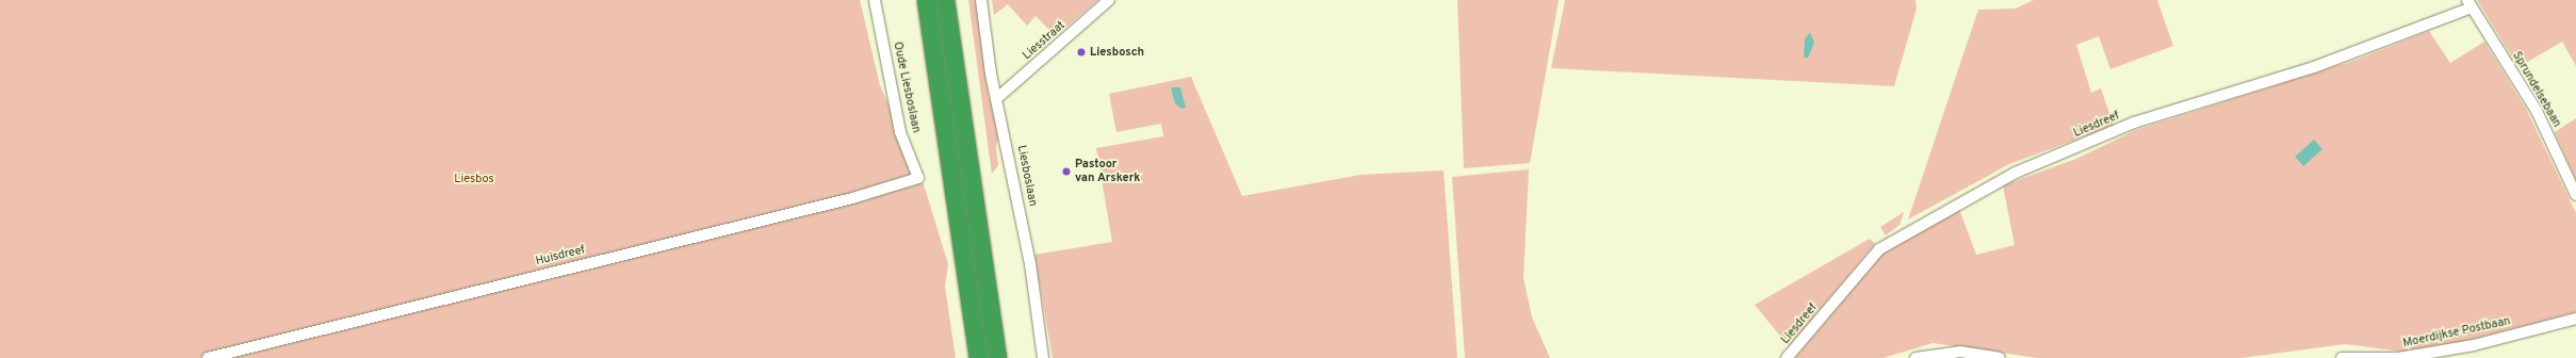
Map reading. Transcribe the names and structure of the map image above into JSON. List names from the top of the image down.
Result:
{
  "streets": {
    "street": [
      "Liesstraat",
      "Oude Liesboslaan",
      "Sprundelsebaan",
      "Liesdreef",
      "Liesboslaan",
      "Huisdreef",
      "Moerdijkse Postbaan"
    ]
  },
  "crossings": [
    ["Liesstraat", "Liesboslaan"],
    ["Oude Liesboslaan", "Huisdreef"],
    ["Sprundelsebaan", "Liesdreef"]
  ],
  "parks": ["Liesbos"],
  "places": ["Liesbosch", "Pastoor van Arskerk"]
}
